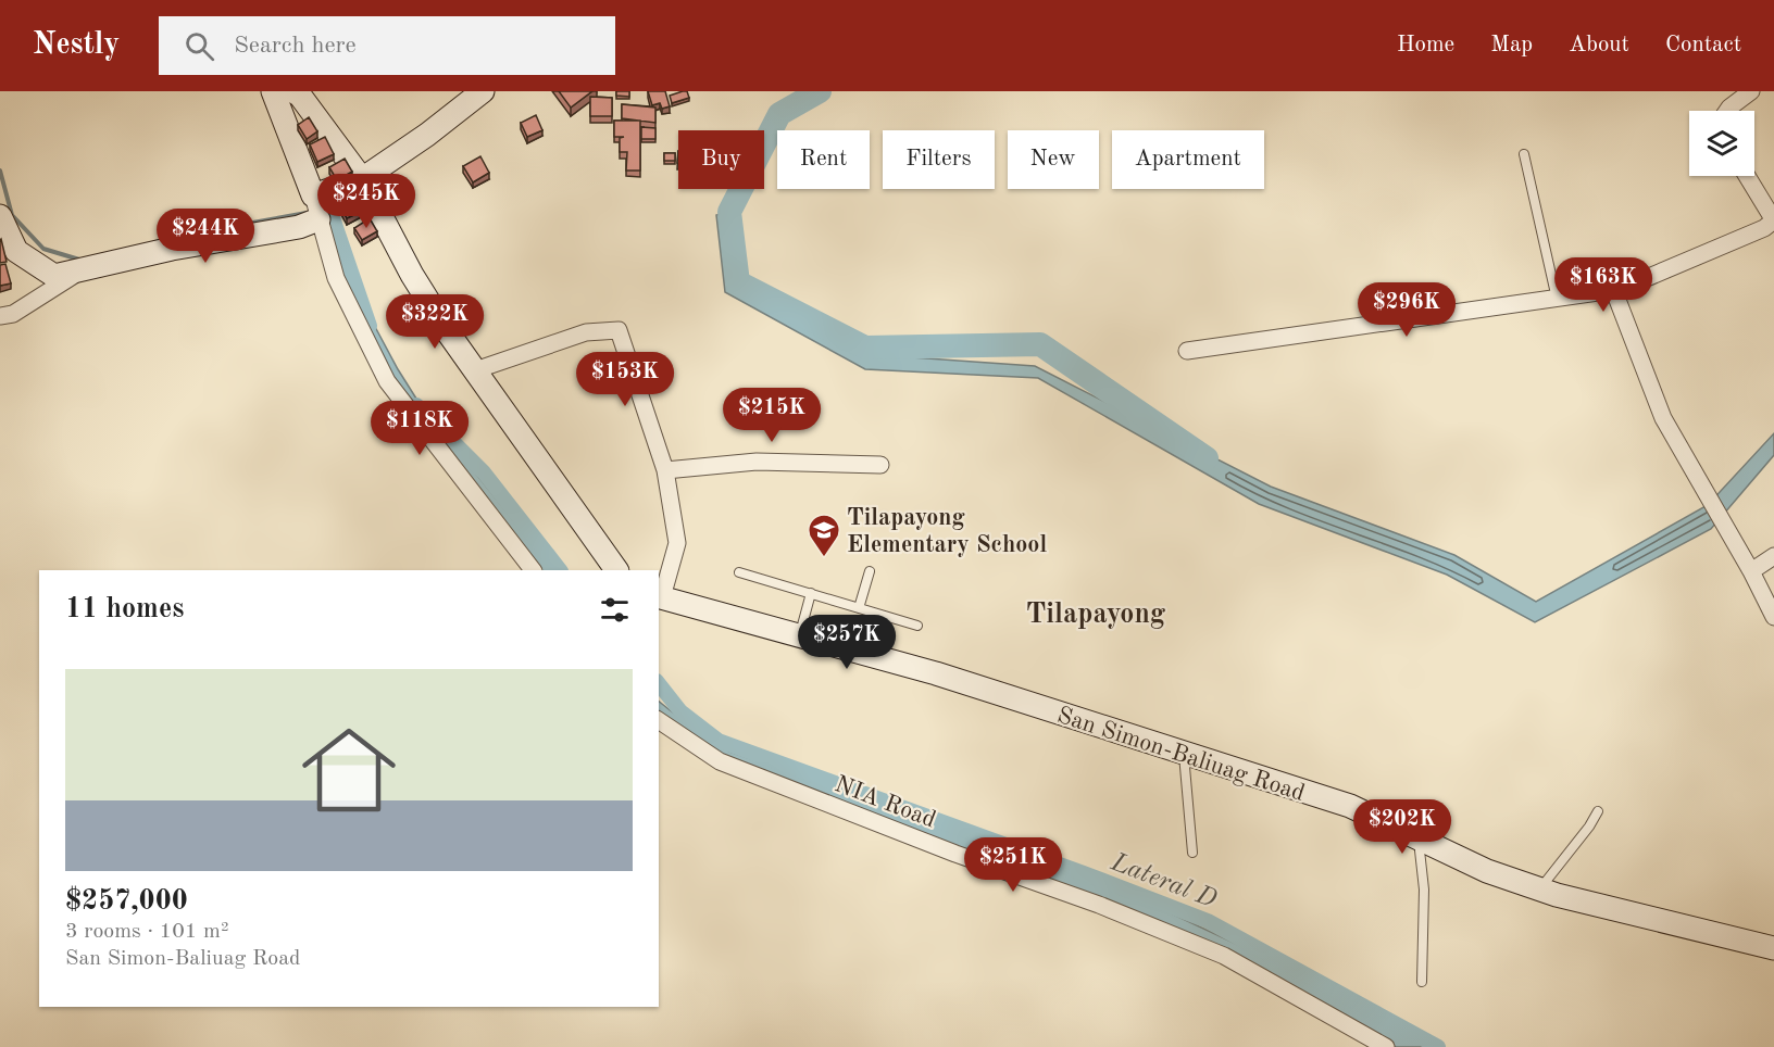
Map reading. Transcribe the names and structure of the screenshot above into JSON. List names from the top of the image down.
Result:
{
  "streets": {
    "main road": ["San Simon-Baliuag Road"],
    "street": ["NIA Road"]
  },
  "districts": ["Tilapayong"],
  "water": ["Lateral D"],
  "places": {
    "school or university": ["Tilapayong Elementary School"]
  },
  "page": {
    "header": "Nestly",
    "search": "Search here",
    "nav": [
      "Home",
      "Map",
      "About",
      "Contact"
    ],
    "chip": [
      "Buy",
      "Rent",
      "Filters",
      "New",
      "Apartment"
    ],
    "price": [
      "$245K",
      "$244K",
      "$163K",
      "$296K",
      "$322K",
      "$153K",
      "$215K",
      "$118K",
      "$257K",
      "$202K",
      "$251K"
    ],
    "heading": "11 homes",
    "list": [
      {
        "name": "$257,000",
        "note": "3 rooms · 101 m² · San Simon-Baliuag Road"
      }
    ]
  }
}
